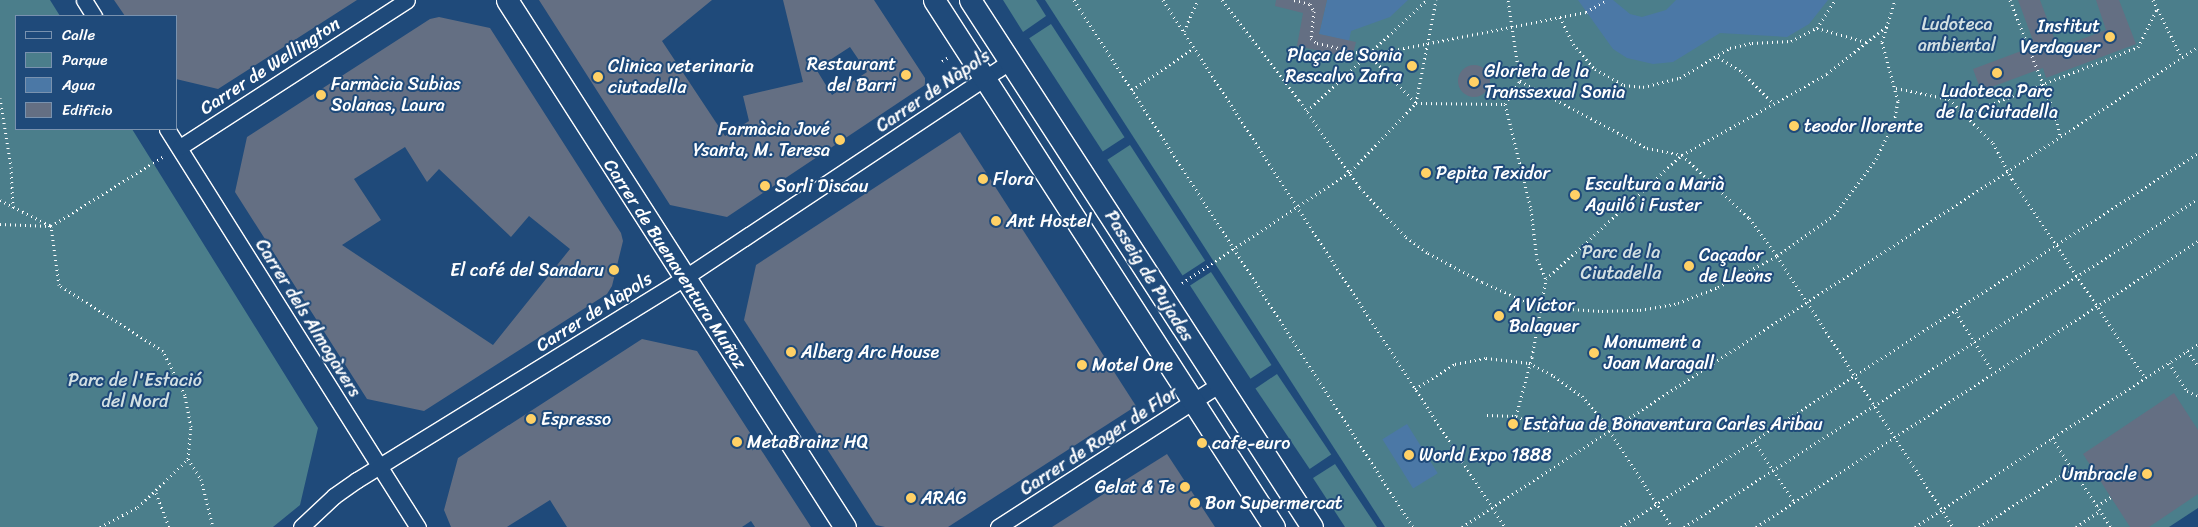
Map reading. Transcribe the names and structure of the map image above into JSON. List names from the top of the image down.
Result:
{
  "streets": {
    "street": [
      "Carrer de Wellington",
      "Carrer de Nàpols",
      "Carrer de Buenaventura Muñoz",
      "Passeig de Pujades",
      "Carrer dels Almogàvers",
      "Carrer de Roger de Flor"
    ]
  },
  "crossings": [
    ["Carrer de Wellington", "Carrer dels Almogàvers"],
    ["Carrer de Nàpols", "Carrer de Buenaventura Muñoz"],
    ["Carrer de Nàpols", "Passeig de Pujades"],
    ["Carrer de Nàpols", "Carrer dels Almogàvers"],
    ["Passeig de Pujades", "Carrer de Roger de Flor"]
  ],
  "parks": ["Ludoteca ambiental", "Parc de la Ciutadella", "Parc de l'Estació del Nord"],
  "places": [
    "Institut Verdaguer",
    "Plaça de Sonia Rescalvo Zafra",
    "Ludoteca Parc de la Ciutadella",
    "Restaurant del Barri",
    "Clinica veterinaria ciutadella",
    "Glorieta de la Transsexual Sonia",
    "Farmàcia Subias Solanas, Laura",
    "teodor llorente",
    "Farmàcia Jové Ysanta, M. Teresa",
    "Pepita Texidor",
    "Flora",
    "Sorli Discau",
    "Escultura a Marià Aguiló i Fuster",
    "Ant Hostel",
    "Caçador de Lleons",
    "El café del Sandaru",
    "A Víctor Balaguer",
    "Alberg Arc House",
    "Monument a Joan Maragall",
    "Motel One",
    "Espresso",
    "Estàtua de Bonaventura Carles Aribau",
    "MetaBrainz HQ",
    "cafe-euro",
    "World Expo 1888",
    "Umbracle",
    "Gelat & Te",
    "ARAG",
    "Bon Supermercat"
  ],
  "legend": [
    "Calle",
    "Parque",
    "Agua",
    "Edificio"
  ]
}
